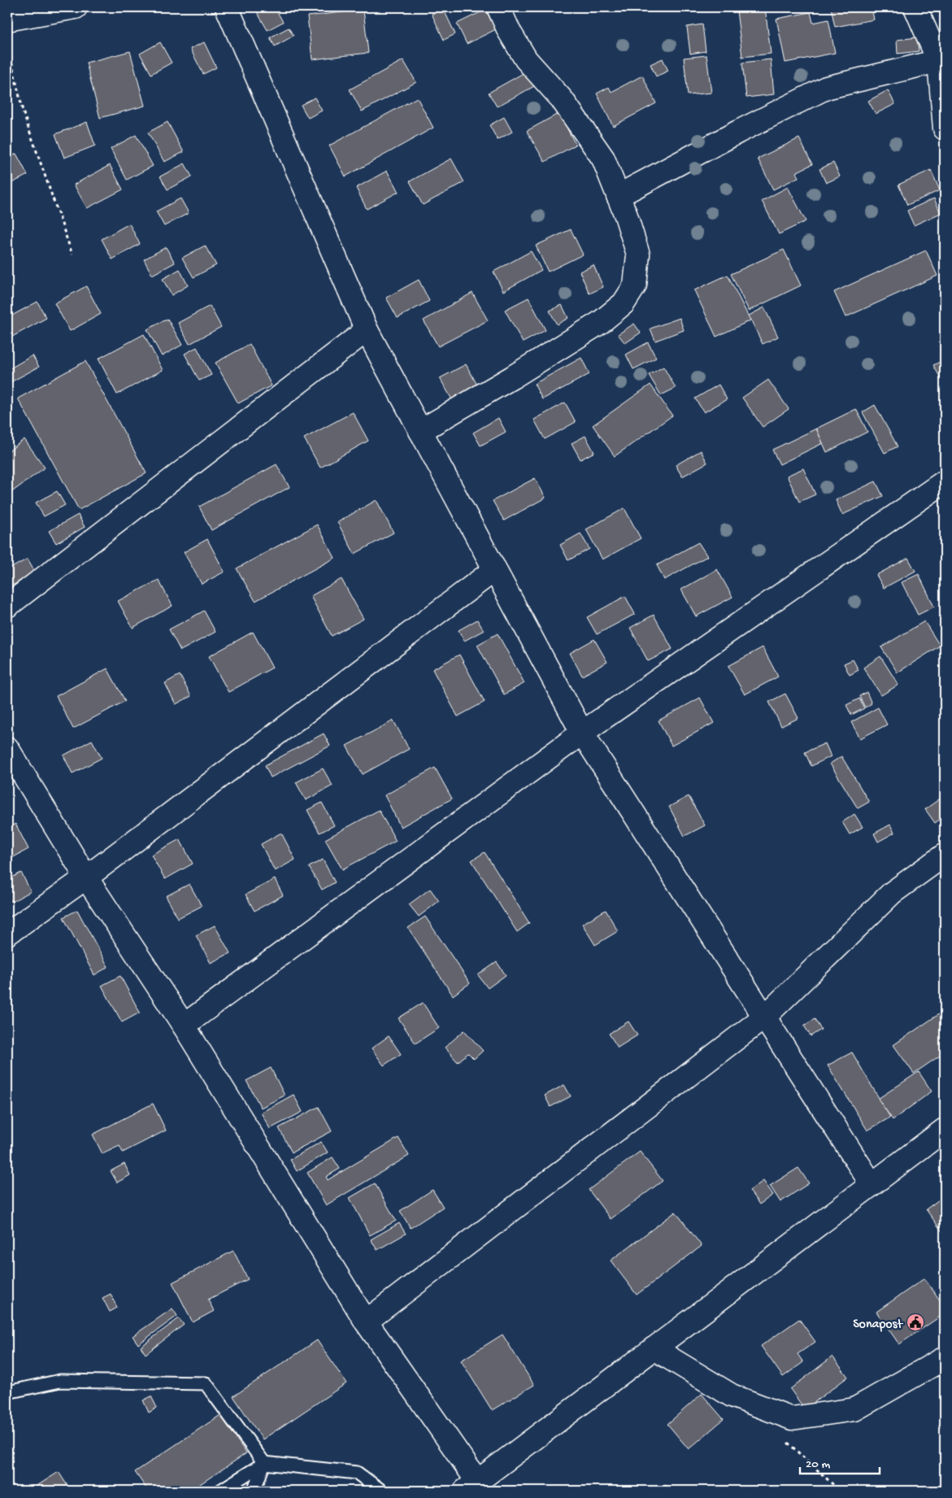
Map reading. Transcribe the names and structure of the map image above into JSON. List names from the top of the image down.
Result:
{
  "places": {
    "public building": ["Sonapost"]
  },
  "scale_bar": "20 m"
}
